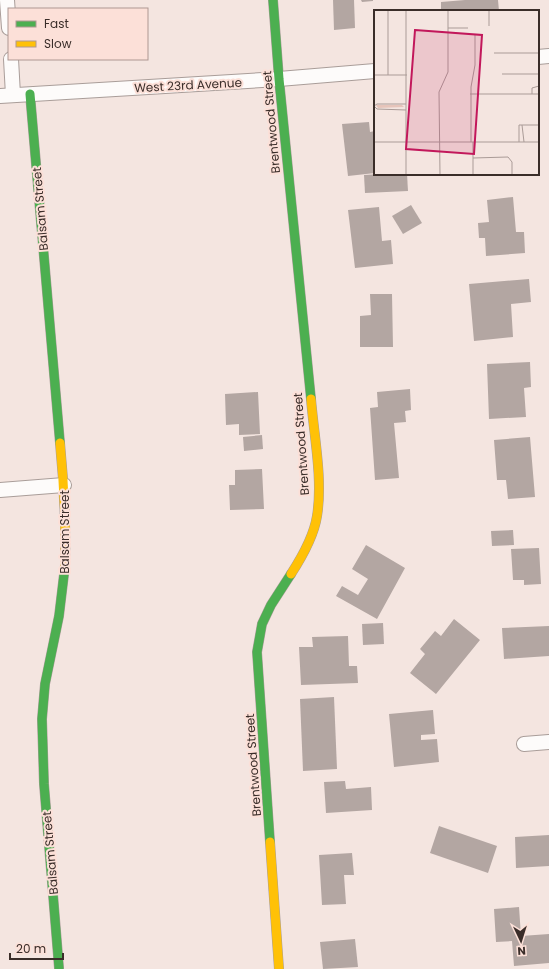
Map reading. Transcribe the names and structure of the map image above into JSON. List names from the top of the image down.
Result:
{
  "streets": {
    "street": ["West 23rd Avenue", "Brentwood Street", "Balsam Street"]
  },
  "crossings": [
    ["West 23rd Avenue", "Brentwood Street"],
    ["West 23rd Avenue", "Balsam Street"]
  ],
  "legend": ["Fast", "Slow"],
  "scale_bar": "20 m",
  "north": "bottom"
}
